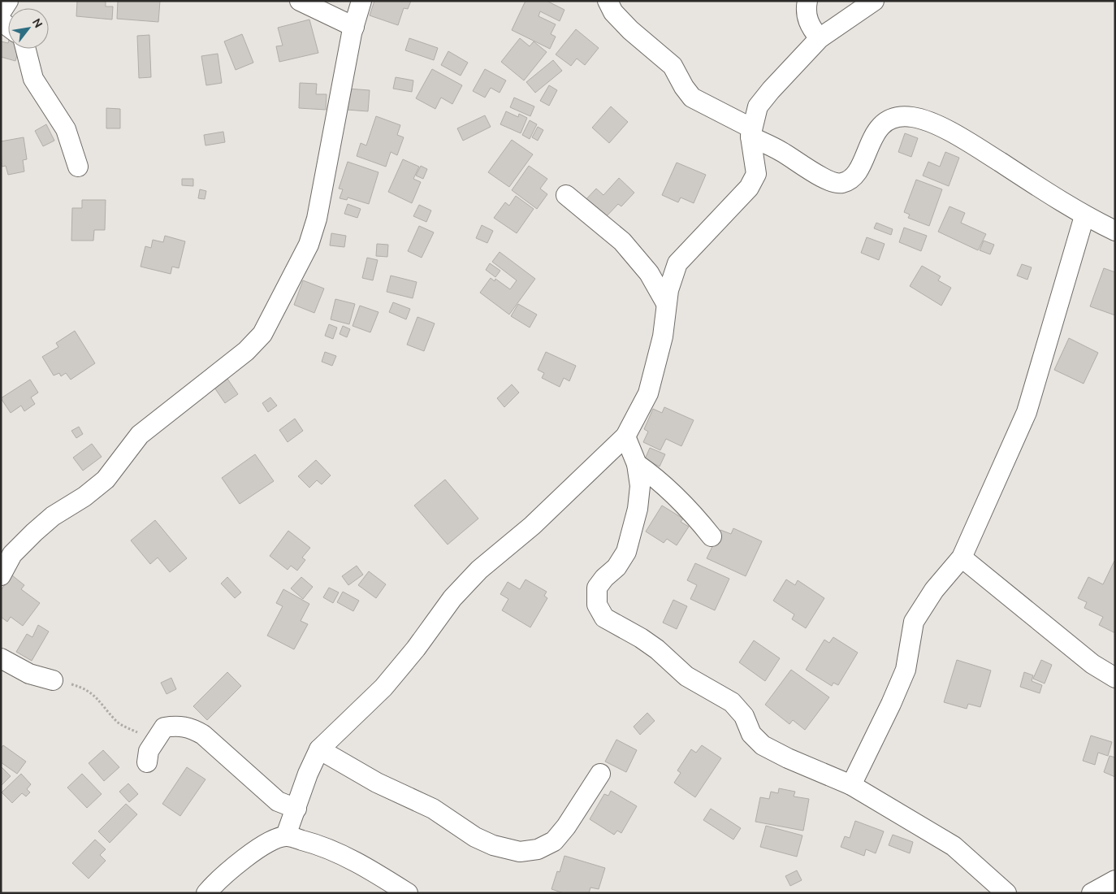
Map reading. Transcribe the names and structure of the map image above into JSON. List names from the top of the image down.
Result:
{
  "north": "top right"
}
